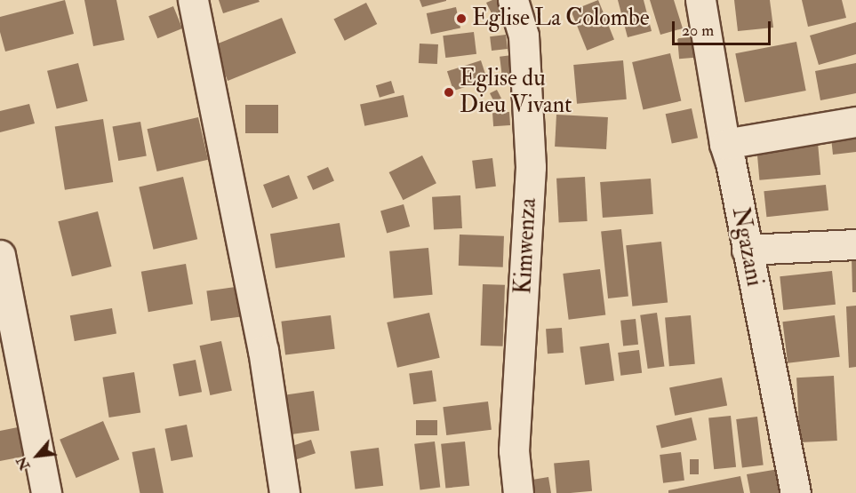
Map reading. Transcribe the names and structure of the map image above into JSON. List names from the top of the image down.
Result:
{
  "streets": {
    "street": ["Kimwenza", "Ngazani"]
  },
  "places": ["Eglise La Colombe", "Eglise du Dieu Vivant"],
  "scale_bar": "20 m",
  "north": "bottom left"
}
